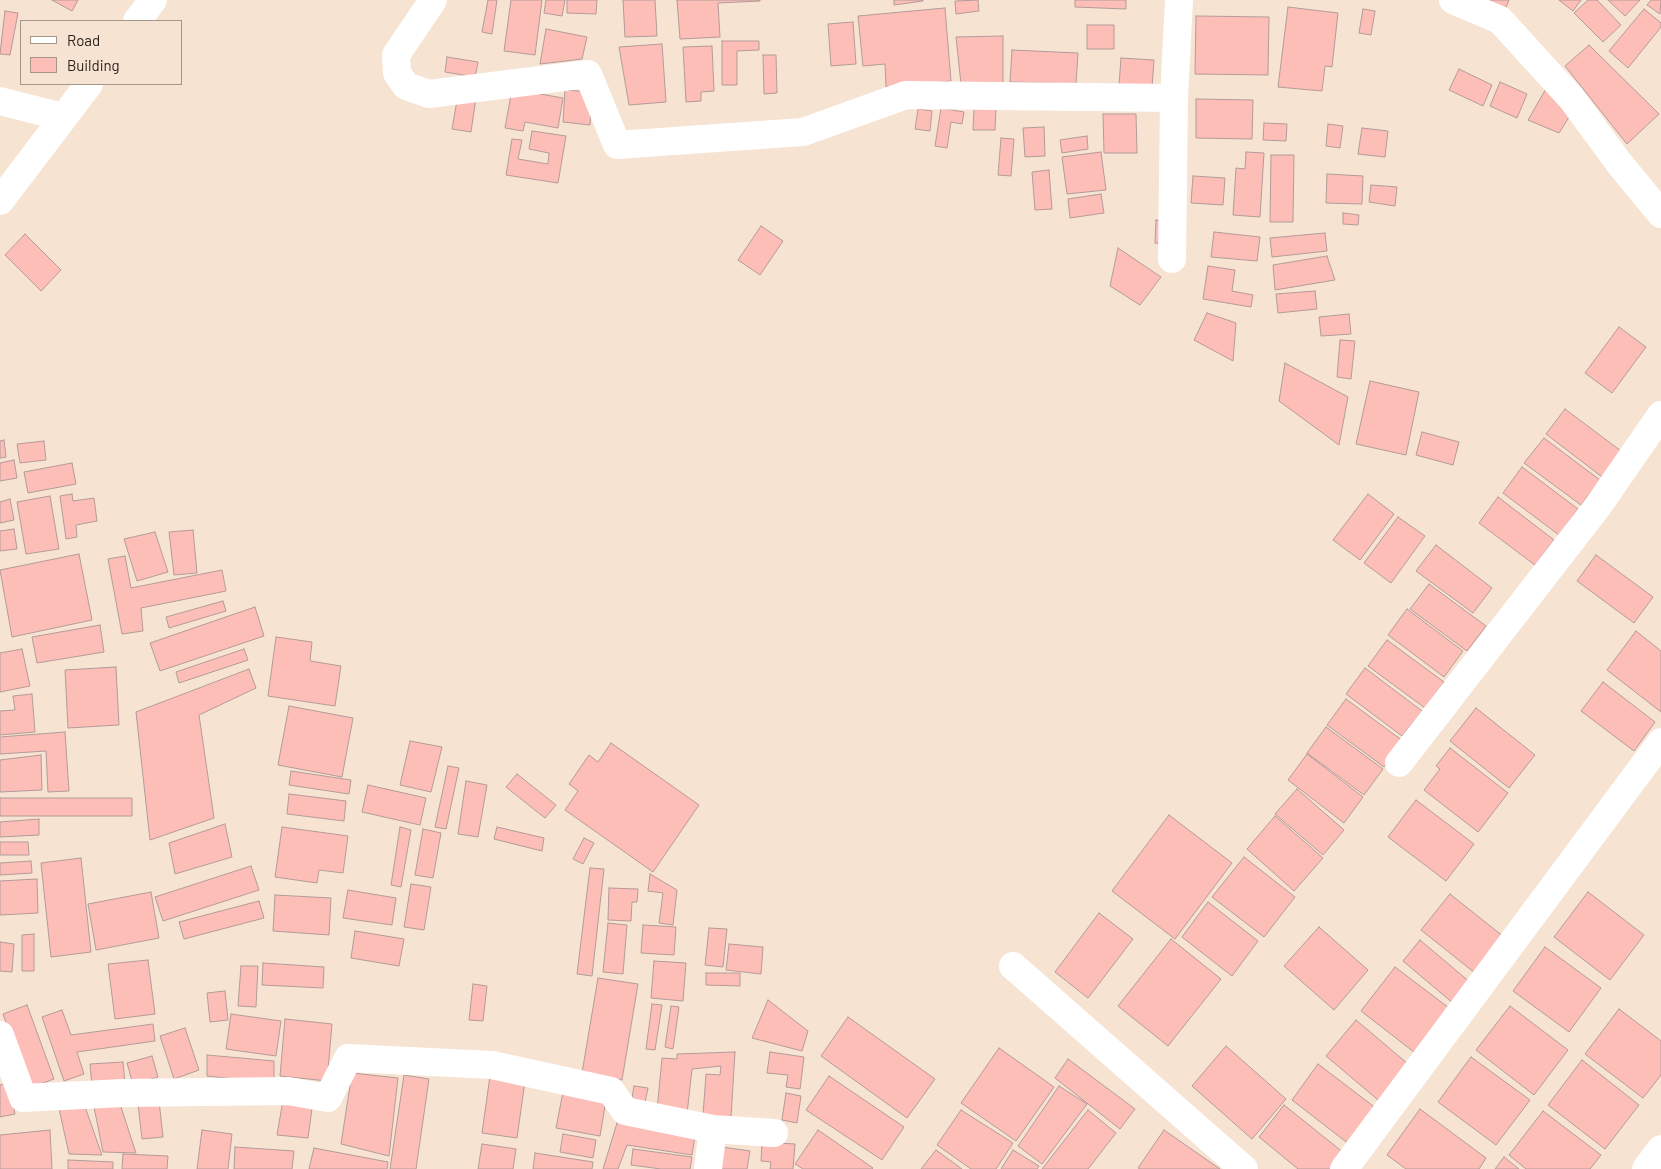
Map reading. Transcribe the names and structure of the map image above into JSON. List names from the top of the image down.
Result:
{
  "legend": ["Road", "Building"]
}
